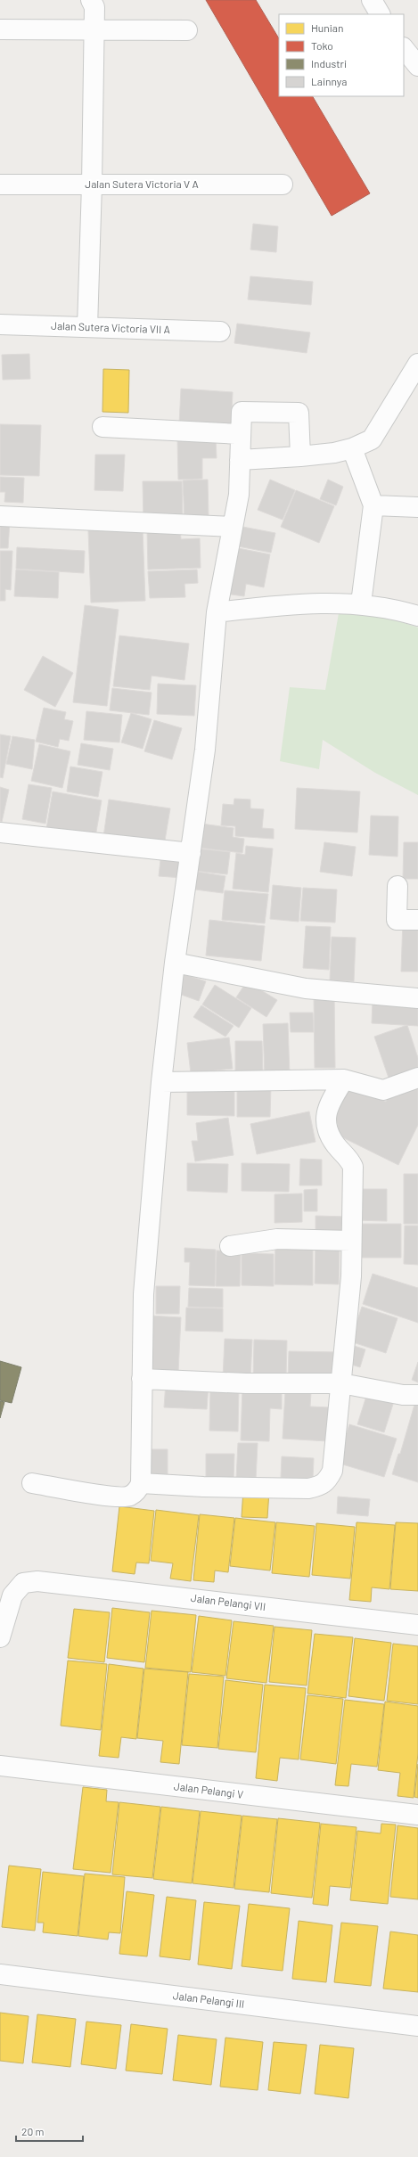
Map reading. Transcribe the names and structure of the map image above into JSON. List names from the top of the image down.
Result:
{
  "streets": {
    "street": [
      "Jalan Sutera Victoria V A",
      "Jalan Sutera Victoria VII A",
      "Jalan Pelangi VII",
      "Jalan Pelangi V",
      "Jalan Pelangi III"
    ]
  },
  "legend": [
    "Hunian",
    "Toko",
    "Industri",
    "Lainnya"
  ],
  "scale_bar": "20 m"
}
